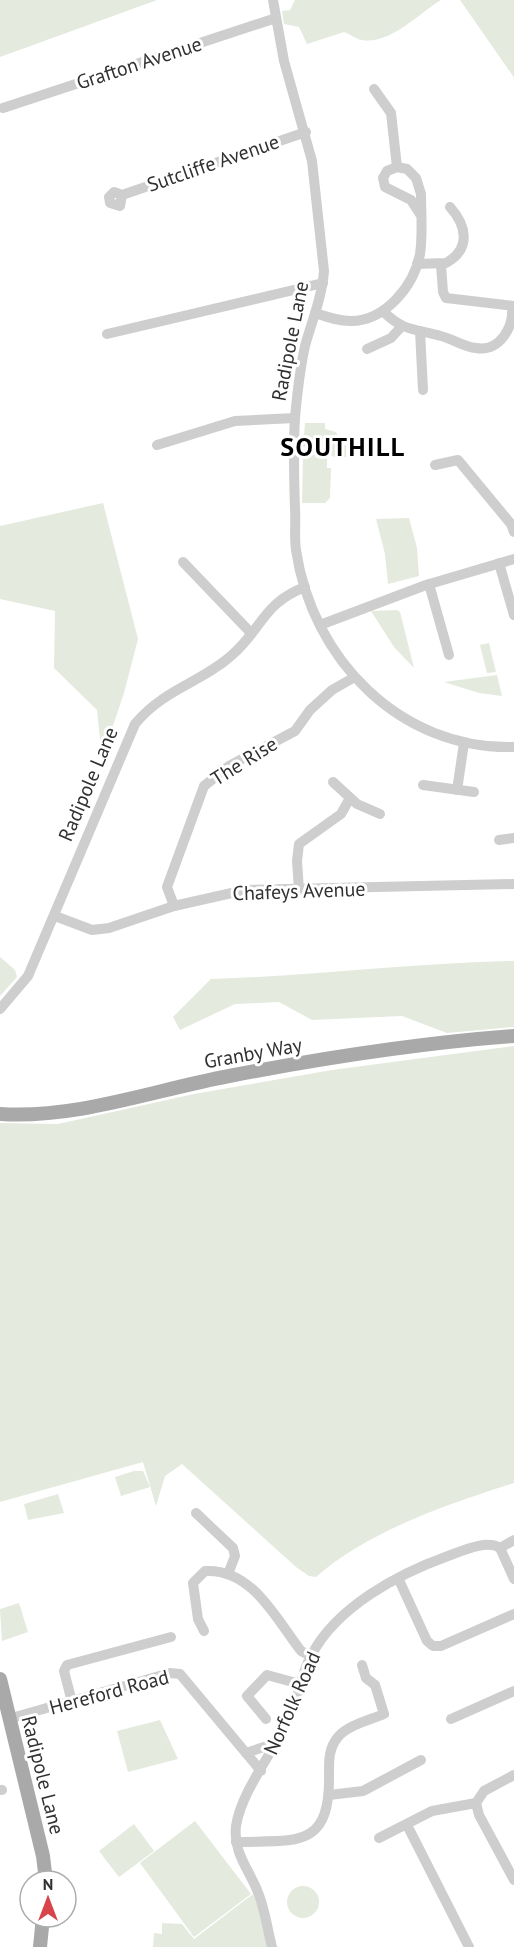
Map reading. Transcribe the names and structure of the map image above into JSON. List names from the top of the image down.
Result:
{
  "streets": {
    "main road": ["Radipole Lane", "Granby Way"],
    "street": [
      "Grafton Avenue",
      "Sutcliffe Avenue",
      "The Rise",
      "Chafeys Avenue",
      "Hereford Road",
      "Norfolk Road"
    ]
  },
  "crossings": [
    ["Grafton Avenue", "Radipole Lane"],
    ["Sutcliffe Avenue", "Radipole Lane"],
    ["Radipole Lane", "Chafeys Avenue"],
    ["Radipole Lane", "Hereford Road"],
    ["The Rise", "Chafeys Avenue"],
    ["Hereford Road", "Norfolk Road"]
  ],
  "districts": ["SOUTHILL"],
  "north": "top"
}
